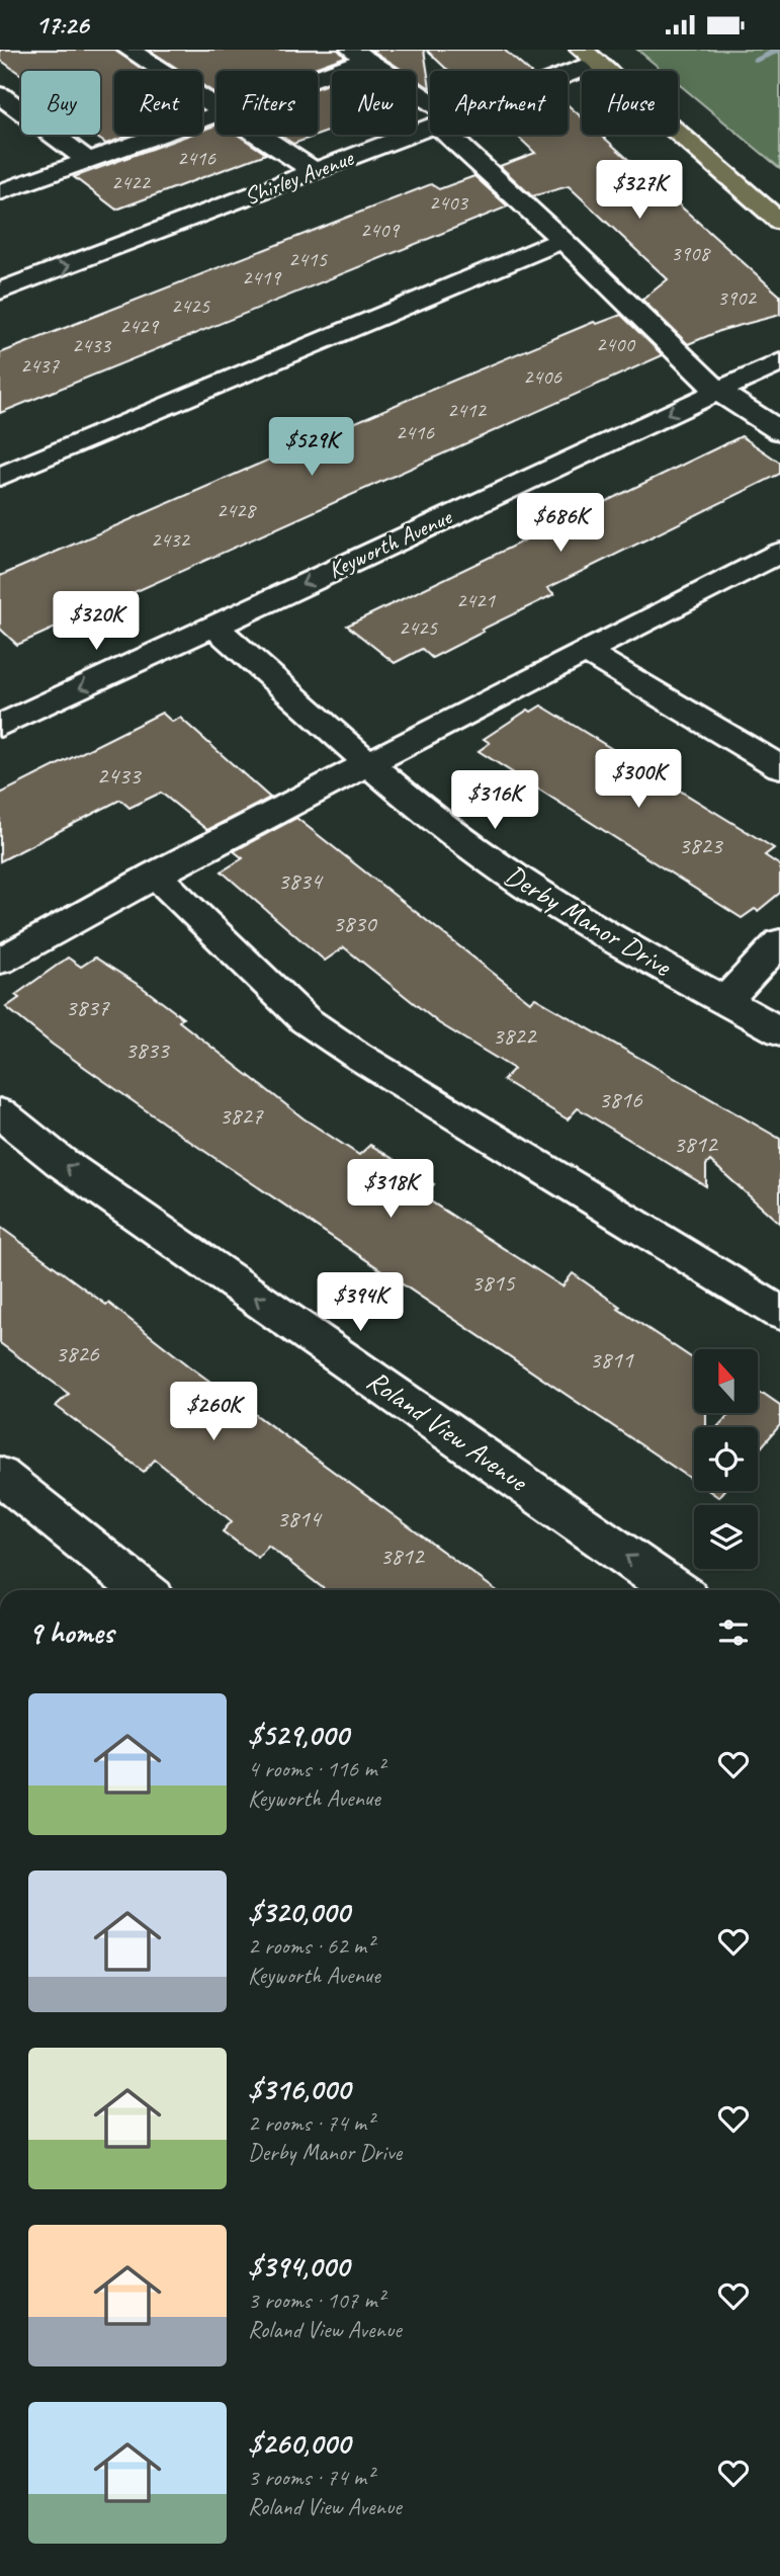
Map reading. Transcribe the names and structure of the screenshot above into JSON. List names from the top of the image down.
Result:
{
  "streets": {
    "street": [
      "Shirley Avenue",
      "Keyworth Avenue",
      "Derby Manor Drive",
      "Roland View Avenue"
    ]
  },
  "crossings": [
    ["Keyworth Avenue", "Derby Manor Drive"]
  ],
  "house_numbers": [
    "2416",
    "2422",
    "2403",
    "2409",
    "3908",
    "2415",
    "2419",
    "3902",
    "2425",
    "2429",
    "2400",
    "2433",
    "2437",
    "2406",
    "2412",
    "2416",
    "2428",
    "2432",
    "2421",
    "2425",
    "2433",
    "3823",
    "3834",
    "3830",
    "3837",
    "3822",
    "3833",
    "3816",
    "3827",
    "3812",
    "3815",
    "3826",
    "3811",
    "3814",
    "3812"
  ],
  "north": "top",
  "page": {
    "status": "17:26",
    "chip": [
      "Buy",
      "Rent",
      "Filters",
      "New",
      "Apartment",
      "House"
    ],
    "price": [
      "$327K",
      "$529K",
      "$686K",
      "$320K",
      "$300K",
      "$316K",
      "$318K",
      "$394K",
      "$260K"
    ],
    "heading": "9 homes",
    "list": [
      {
        "name": "$529,000",
        "note": "4 rooms · 116 m² · Keyworth Avenue"
      },
      {
        "name": "$320,000",
        "note": "2 rooms · 62 m² · Keyworth Avenue"
      },
      {
        "name": "$316,000",
        "note": "2 rooms · 74 m² · Derby Manor Drive"
      },
      {
        "name": "$394,000",
        "note": "3 rooms · 107 m² · Roland View Avenue"
      },
      {
        "name": "$260,000",
        "note": "3 rooms · 74 m² · Roland View Avenue"
      }
    ]
  }
}
